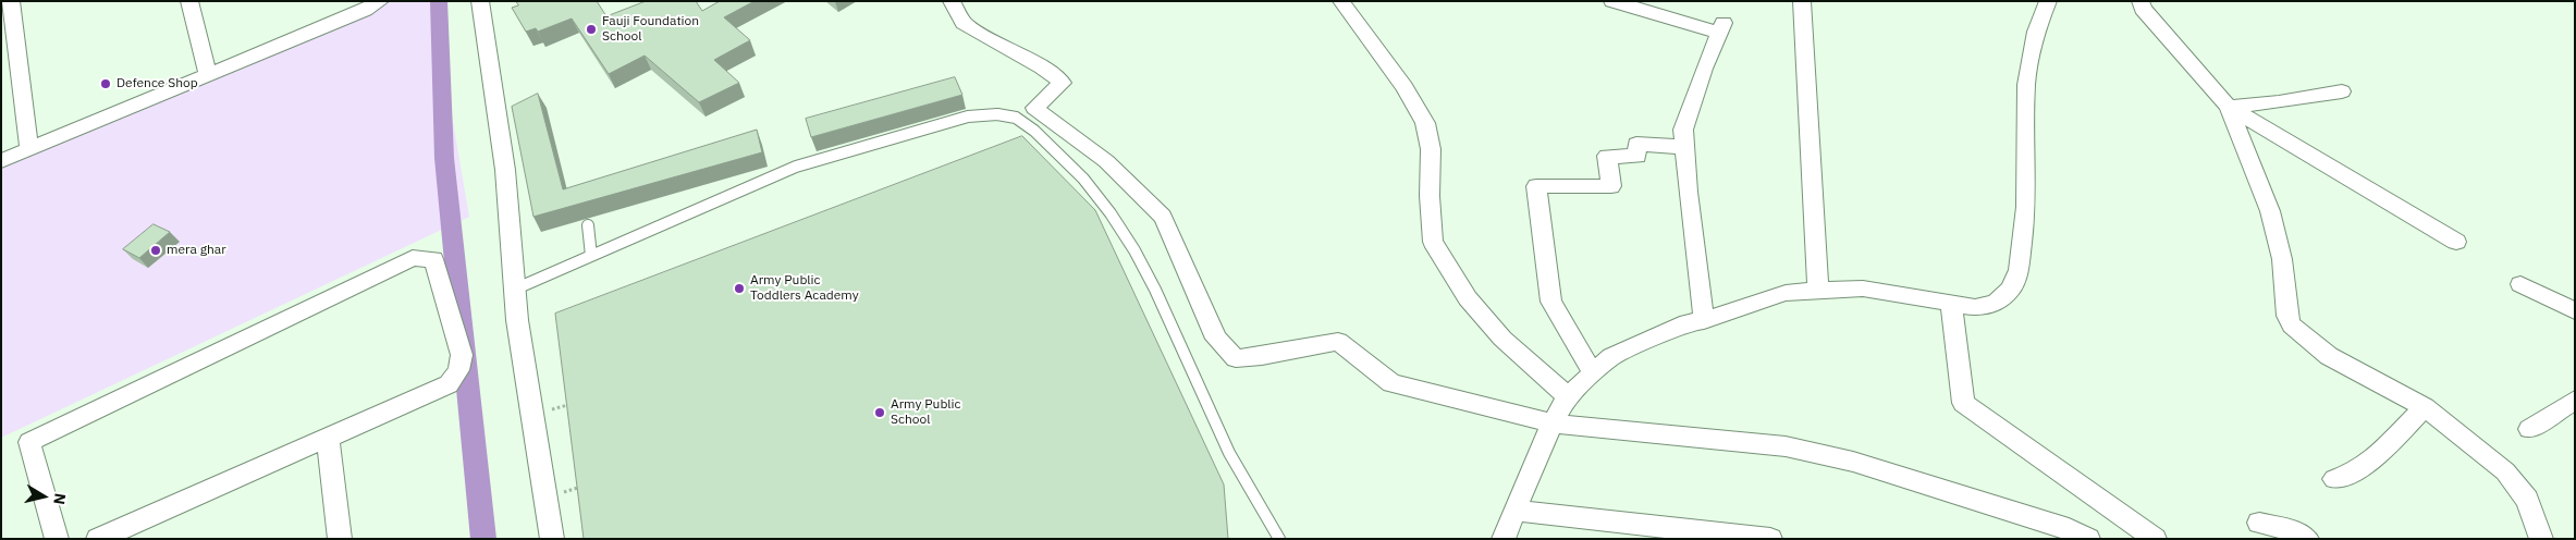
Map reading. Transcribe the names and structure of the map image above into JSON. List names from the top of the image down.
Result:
{
  "places": [
    "Fauji Foundation School",
    "Defence Shop",
    "mera ghar",
    "Army Public Toddlers Academy",
    "Army Public School"
  ],
  "north": "right"
}
